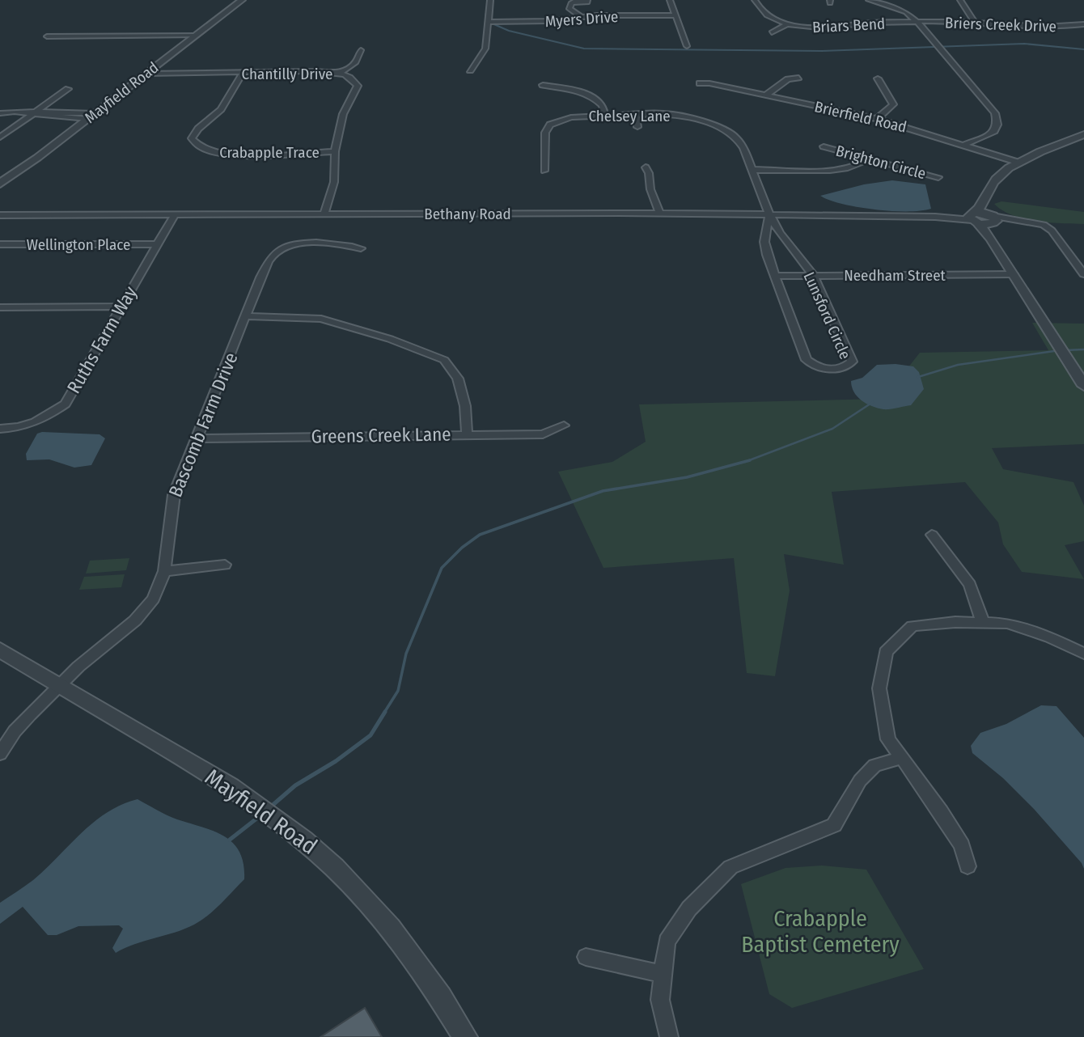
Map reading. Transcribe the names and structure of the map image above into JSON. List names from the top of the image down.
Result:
{
  "streets": {
    "street": [
      "Myers Drive",
      "Briers Creek Drive",
      "Briars Bend",
      "Chantilly Drive",
      "Mayfield Road",
      "Chelsey Lane",
      "Brierfield Road",
      "Crabapple Trace",
      "Brighton Circle",
      "Bethany Road",
      "Wellington Place",
      "Needham Street",
      "Lunsford Circle",
      "Ruths Farm Way",
      "Bascomb Farm Drive",
      "Greens Creek Lane"
    ]
  },
  "crossings": [
    ["Briers Creek Drive", "Briars Bend"],
    ["Briars Bend", "Brierfield Road"],
    ["Chantilly Drive", "Mayfield Road"],
    ["Chantilly Drive", "Crabapple Trace"],
    ["Chantilly Drive", "Bethany Road"],
    ["Mayfield Road", "Bascomb Farm Drive"],
    ["Chelsey Lane", "Bethany Road"],
    ["Chelsey Lane", "Lunsford Circle"],
    ["Bethany Road", "Lunsford Circle"],
    ["Bethany Road", "Ruths Farm Way"],
    ["Wellington Place", "Ruths Farm Way"],
    ["Needham Street", "Lunsford Circle"],
    ["Bascomb Farm Drive", "Greens Creek Lane"]
  ],
  "parks": ["Crabapple Baptist Cemetery"]
}
